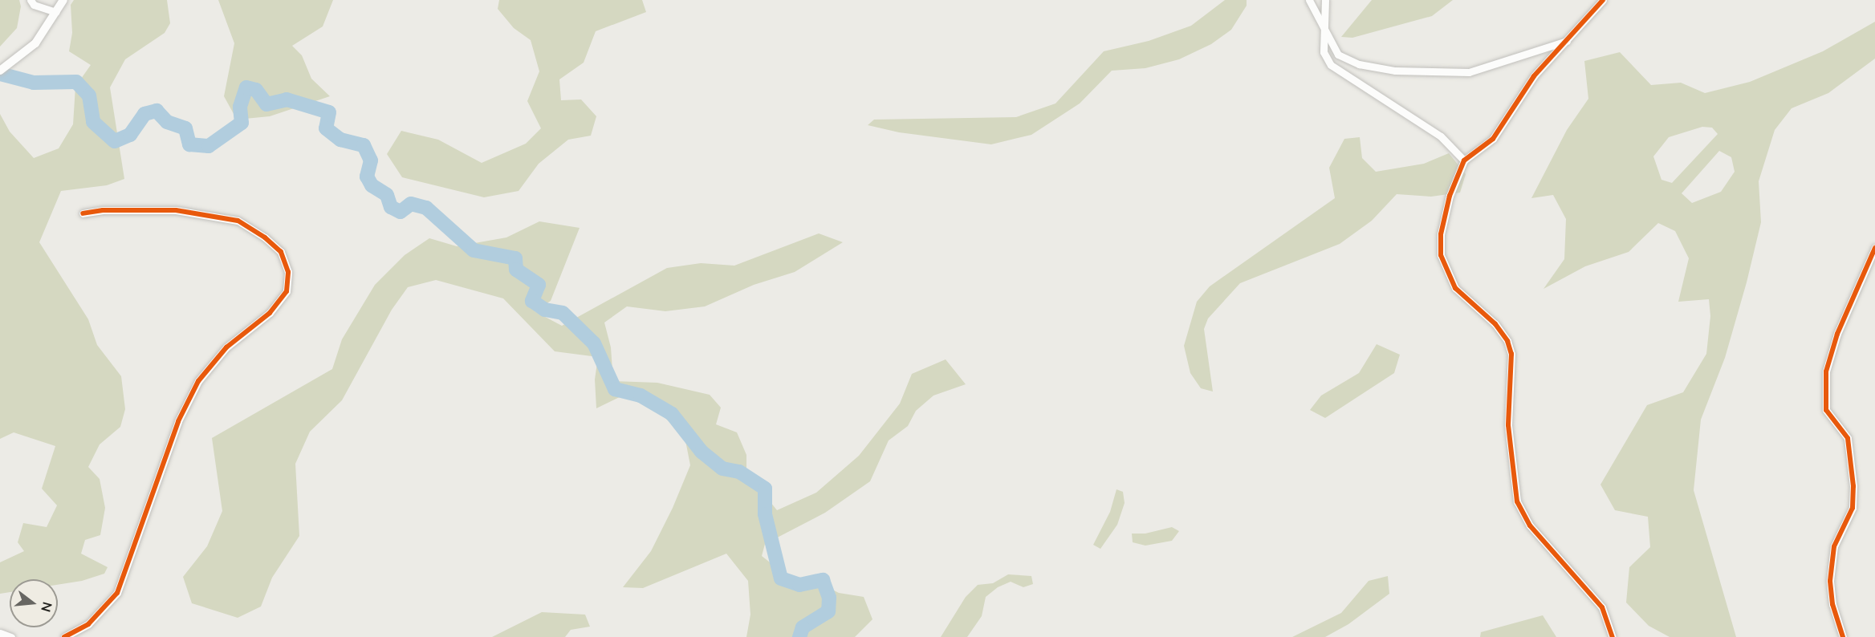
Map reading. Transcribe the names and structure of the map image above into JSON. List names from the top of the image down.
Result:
{
  "north": "right"
}
